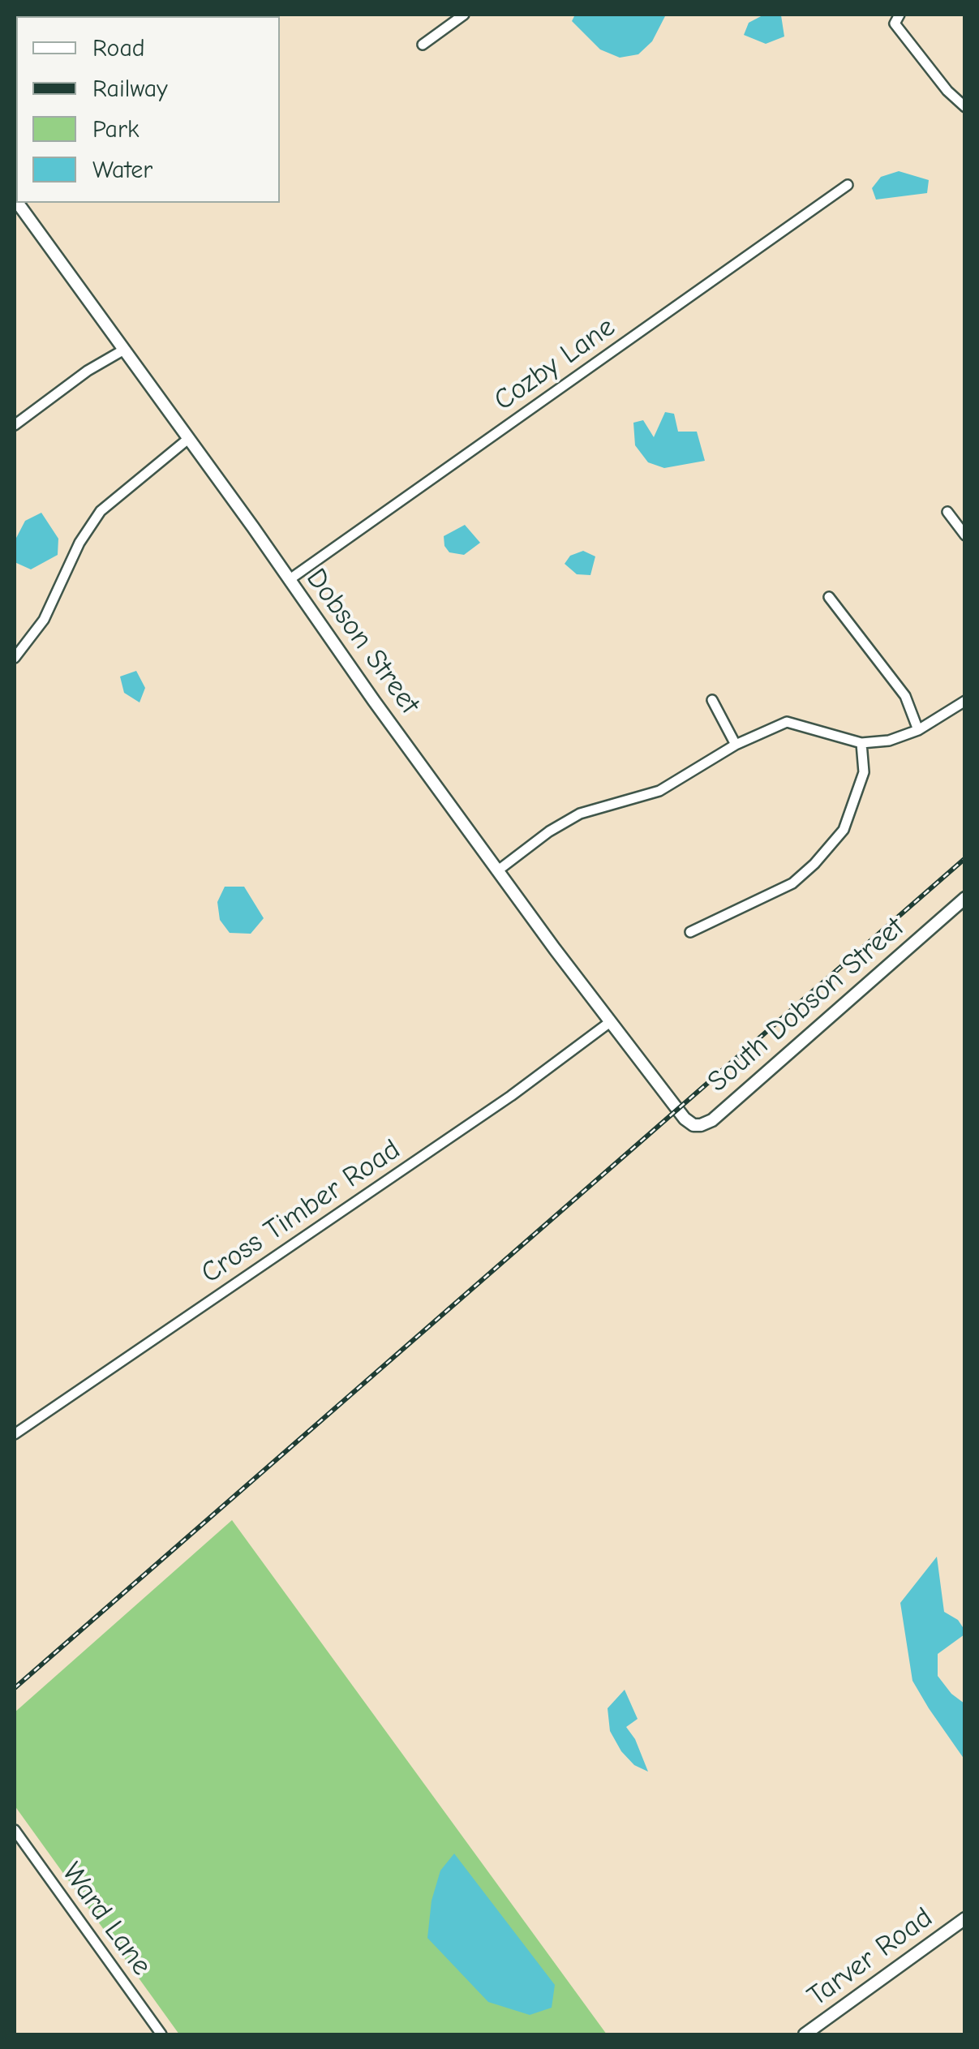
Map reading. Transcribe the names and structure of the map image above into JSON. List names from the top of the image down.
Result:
{
  "streets": {
    "street": [
      "Cozby Lane",
      "Dobson Street",
      "South Dobson Street",
      "Cross Timber Road",
      "Ward Lane",
      "Tarver Road"
    ]
  },
  "crossings": [
    ["Cozby Lane", "Dobson Street"],
    ["Dobson Street", "South Dobson Street"],
    ["Dobson Street", "Cross Timber Road"]
  ],
  "legend": [
    "Road",
    "Railway",
    "Park",
    "Water"
  ]
}
